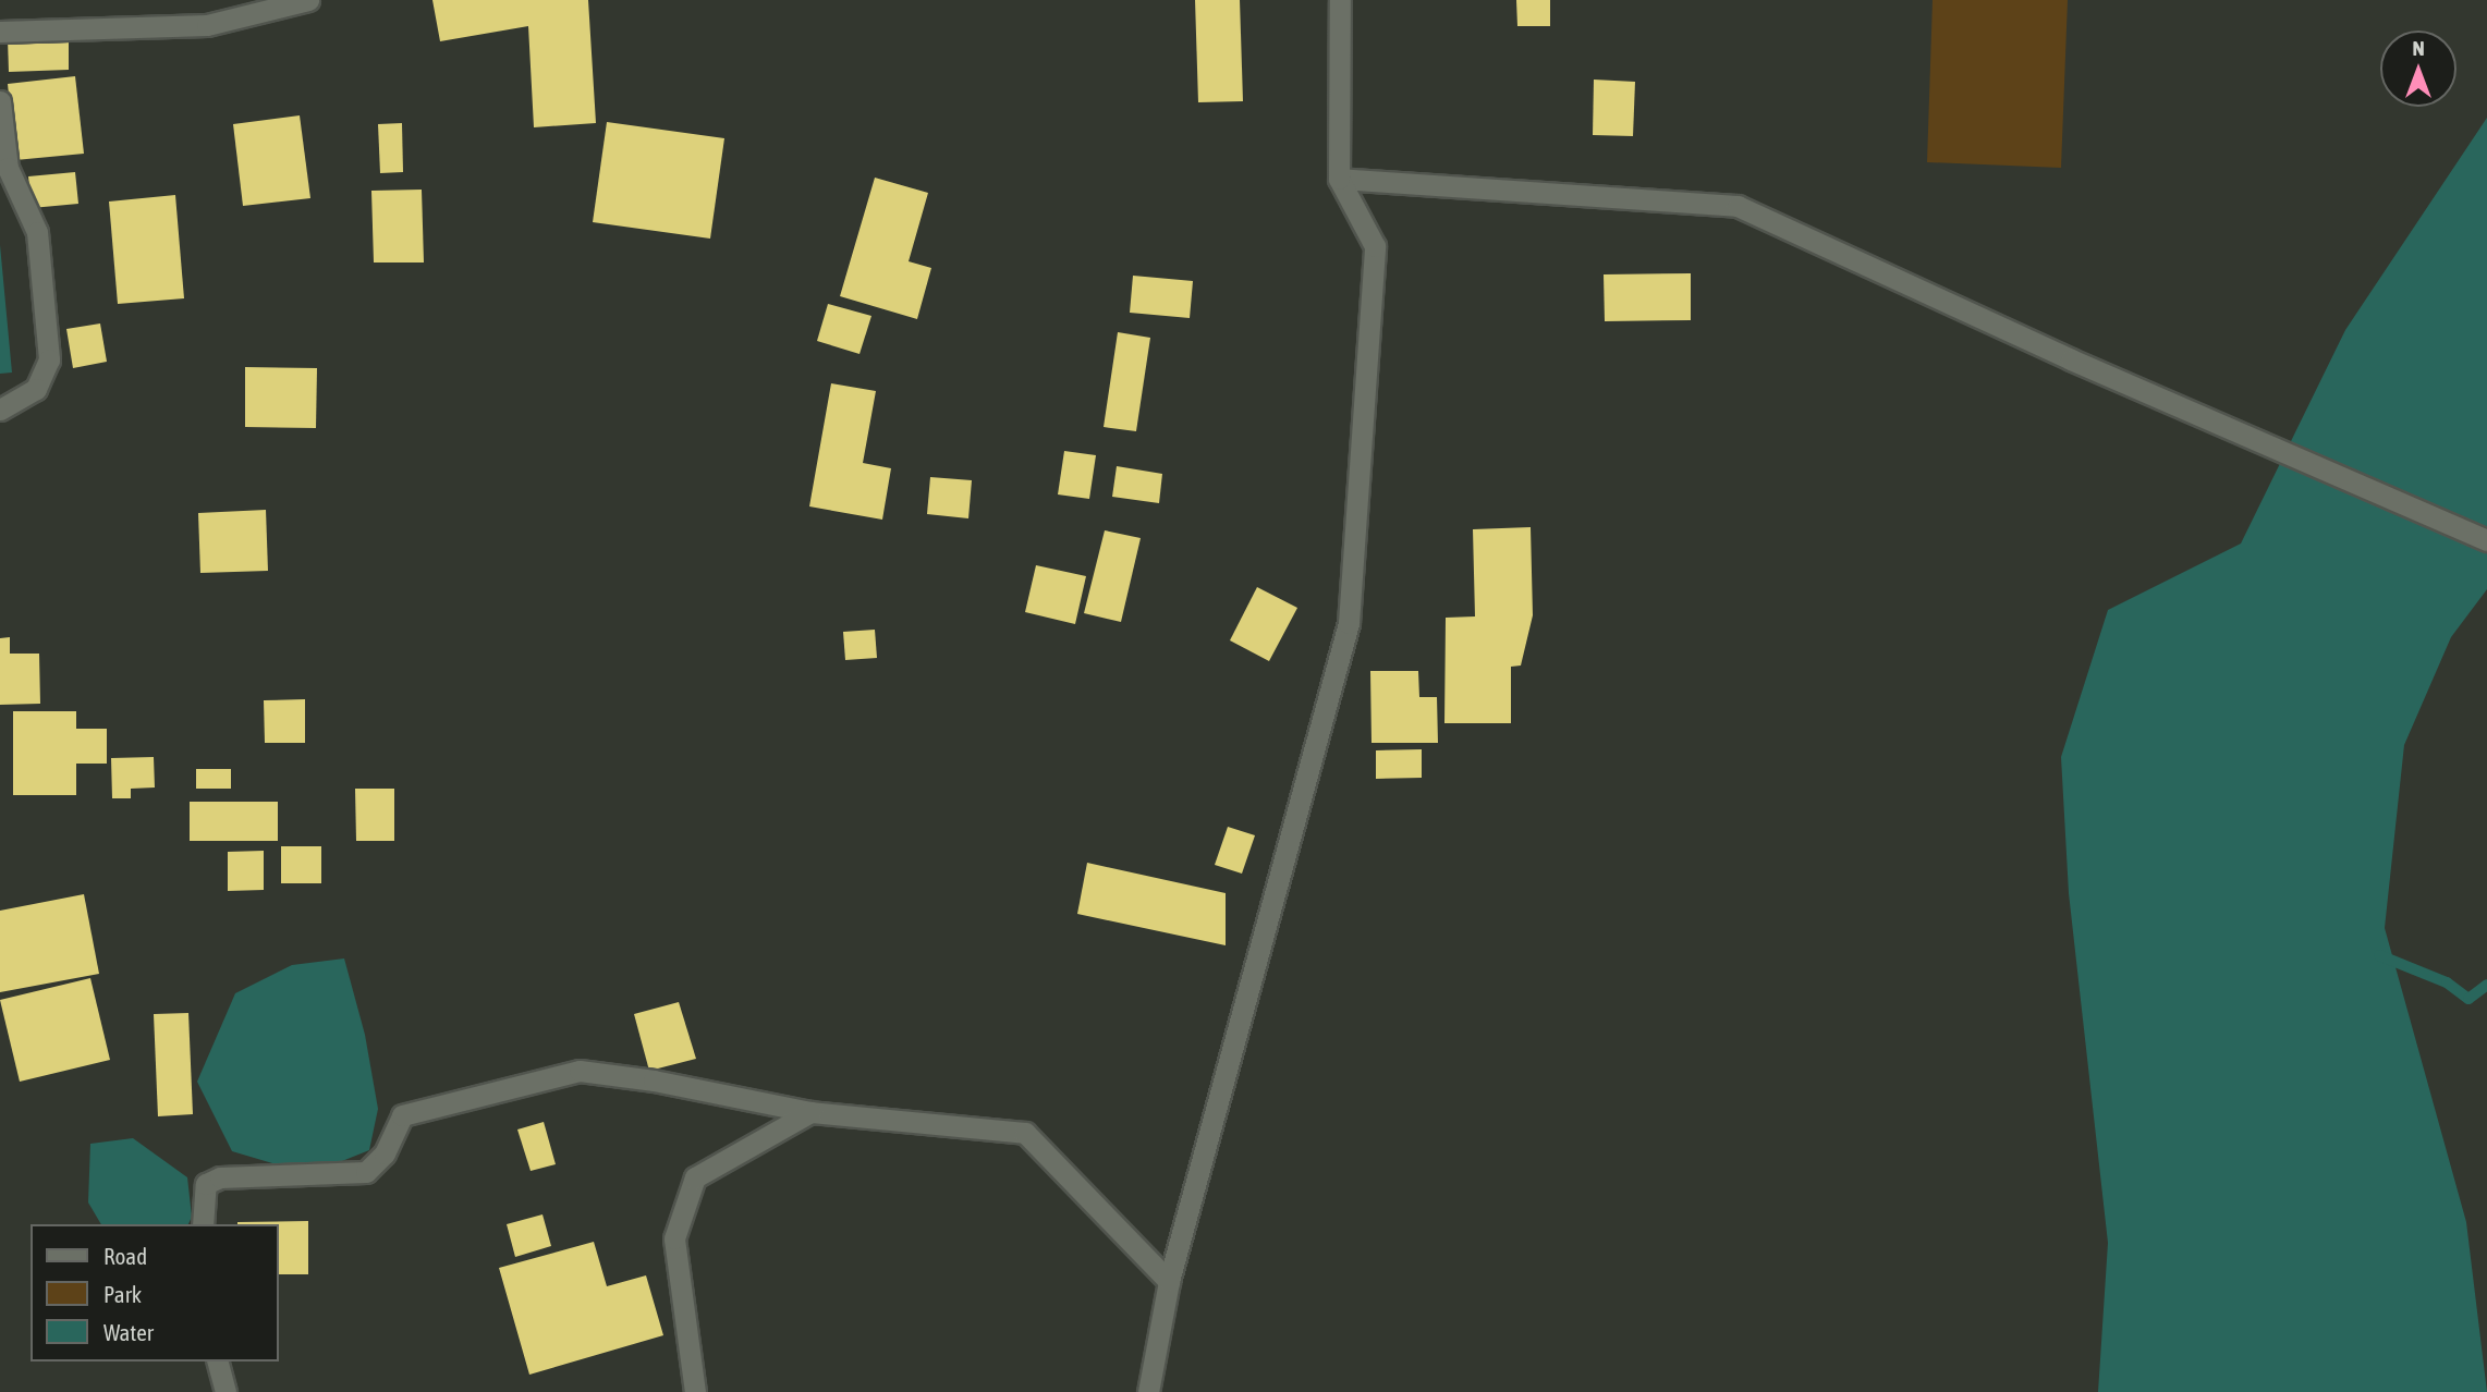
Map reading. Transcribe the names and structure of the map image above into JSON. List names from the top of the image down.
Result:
{
  "legend": ["Road", "Park", "Water"],
  "north": "top"
}
